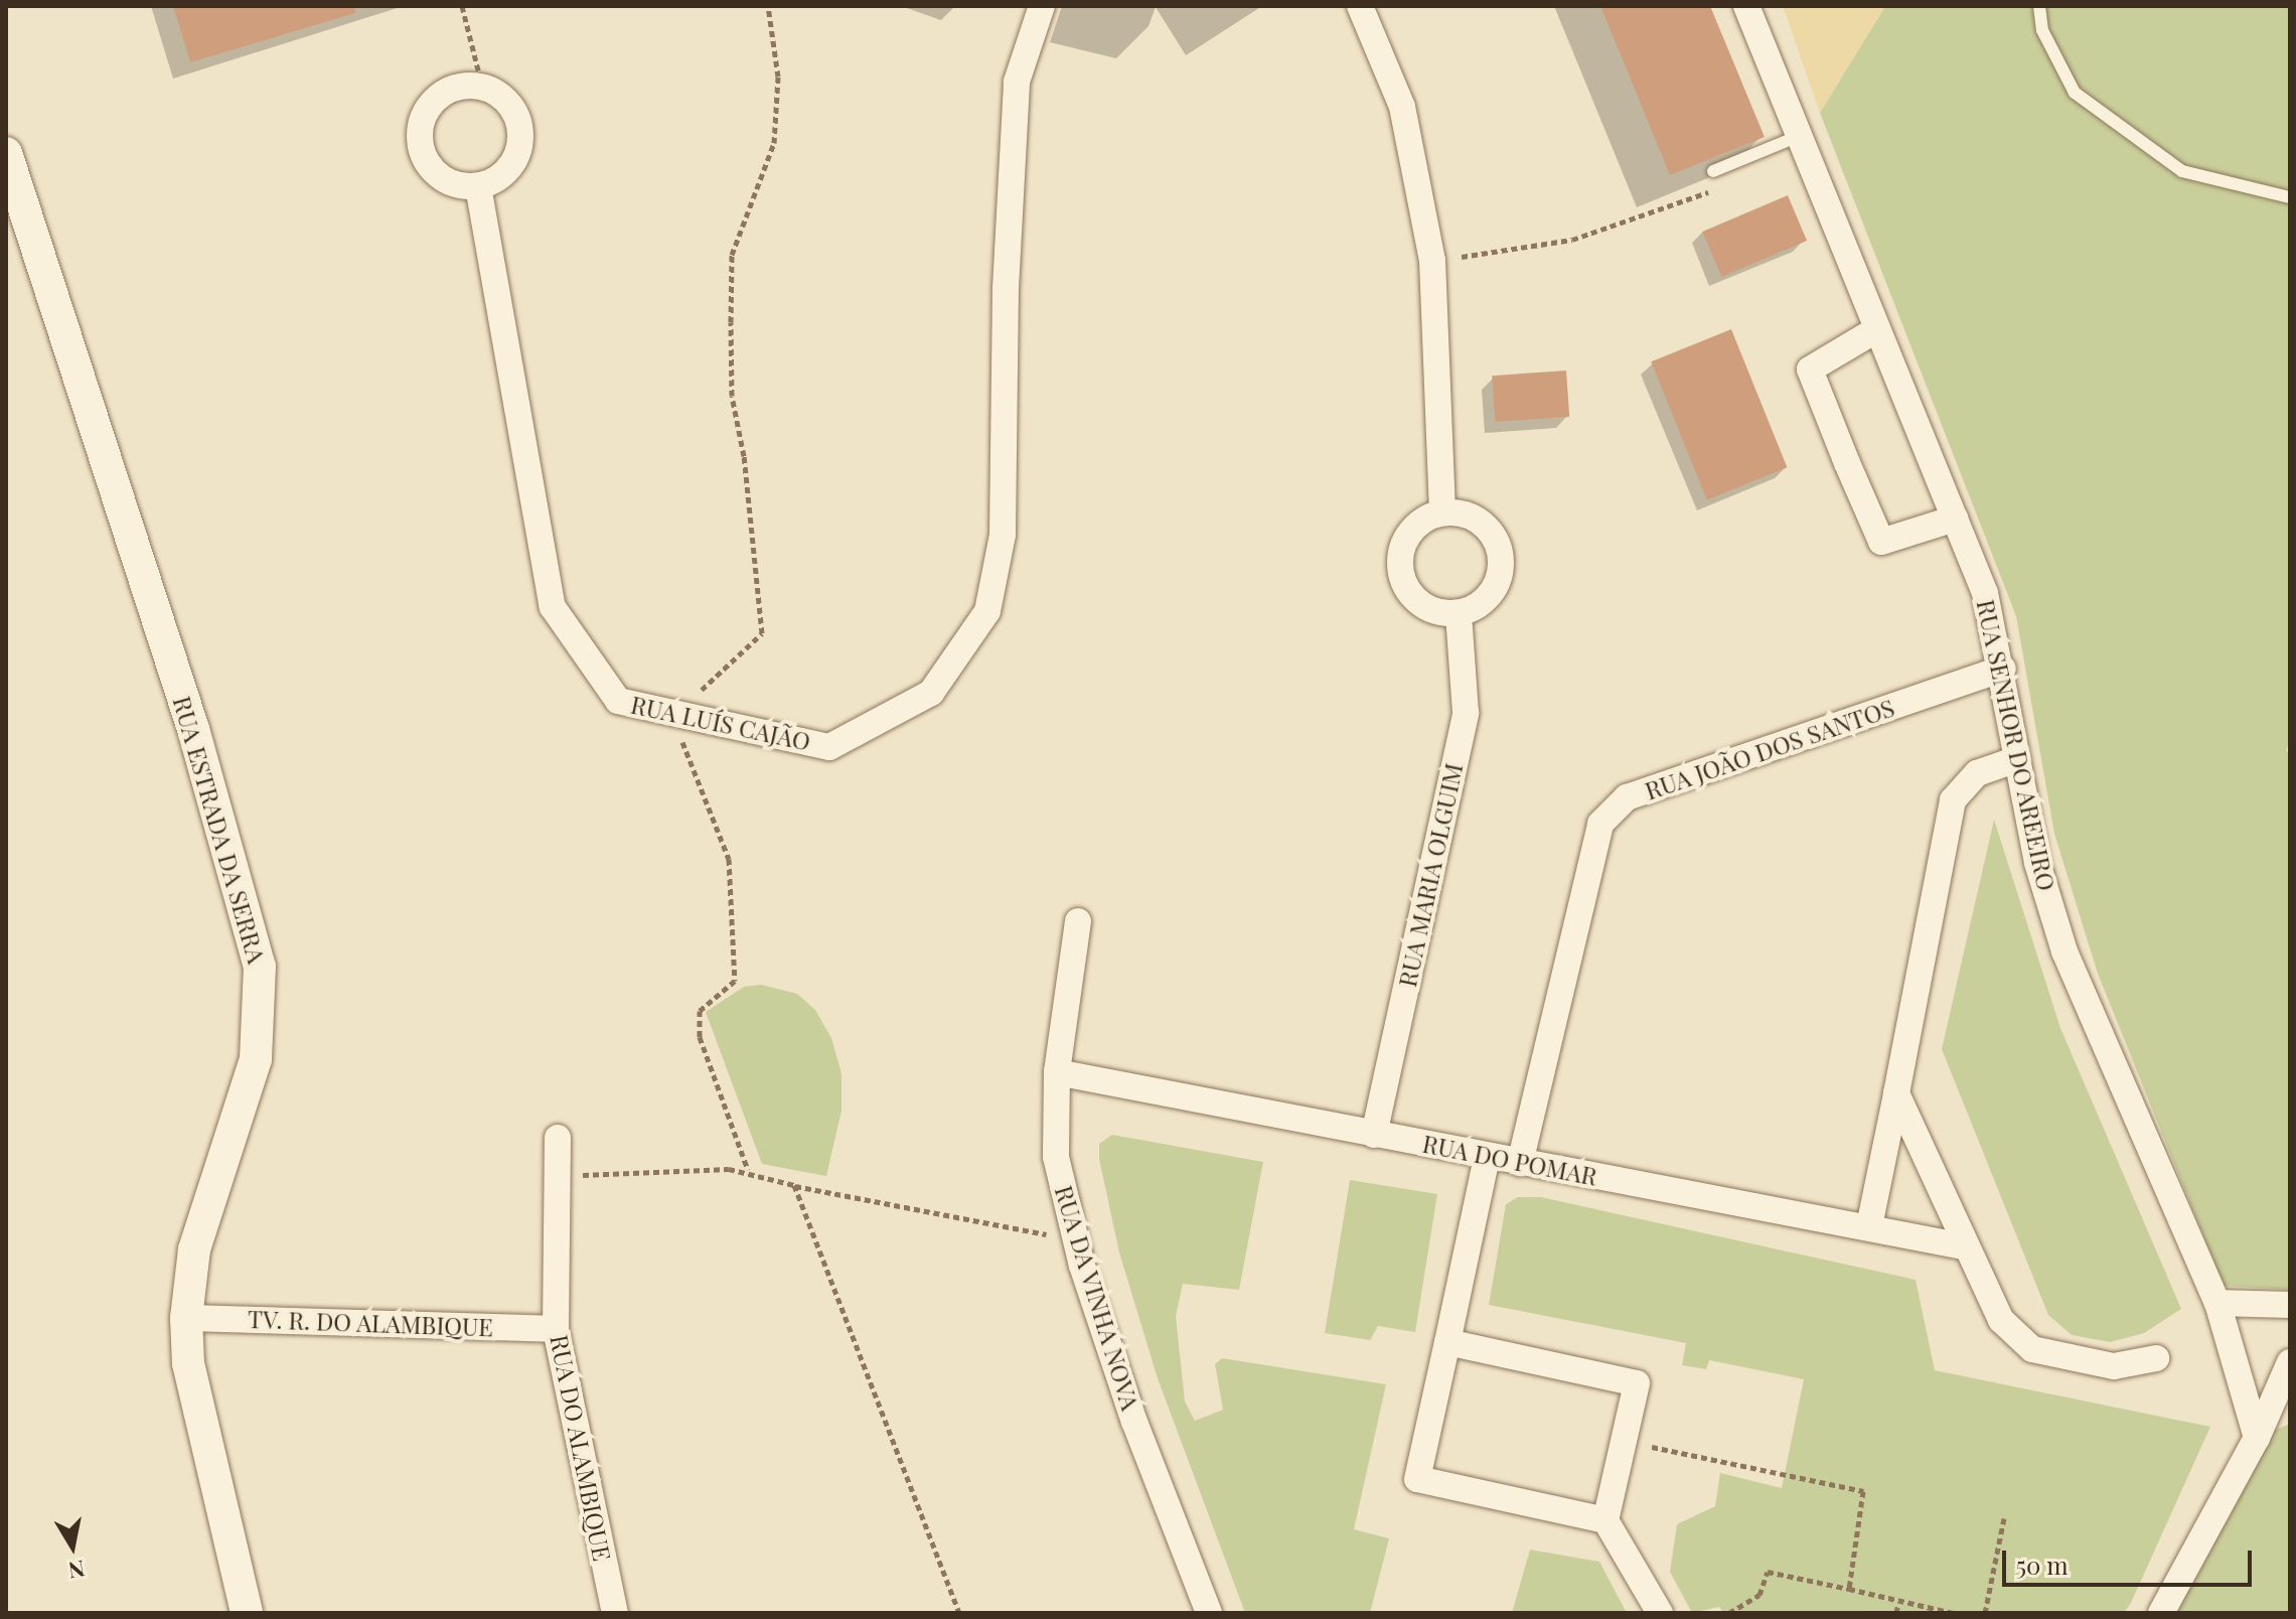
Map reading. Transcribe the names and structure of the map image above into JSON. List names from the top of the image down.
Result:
{
  "streets": {
    "street": [
      "RUA LUÍS CAJÃO",
      "RUA SENHOR DO AREEIRO",
      "RUA JOÃO DOS SANTOS",
      "RUA ESTRADA DA SERRA",
      "RUA MARIA OLGUIM",
      "RUA DO POMAR",
      "RUA DA VINHA NOVA",
      "TV. R. DO ALAMBIQUE",
      "RUA DO ALAMBIQUE"
    ]
  },
  "crossings": [
    ["RUA SENHOR DO AREEIRO", "RUA JOÃO DOS SANTOS"],
    ["RUA JOÃO DOS SANTOS", "RUA DO POMAR"],
    ["RUA ESTRADA DA SERRA", "TV. R. DO ALAMBIQUE"],
    ["RUA MARIA OLGUIM", "RUA DO POMAR"],
    ["RUA DO POMAR", "RUA DA VINHA NOVA"],
    ["TV. R. DO ALAMBIQUE", "RUA DO ALAMBIQUE"]
  ],
  "scale_bar": "50 m",
  "north": "bottom"
}
